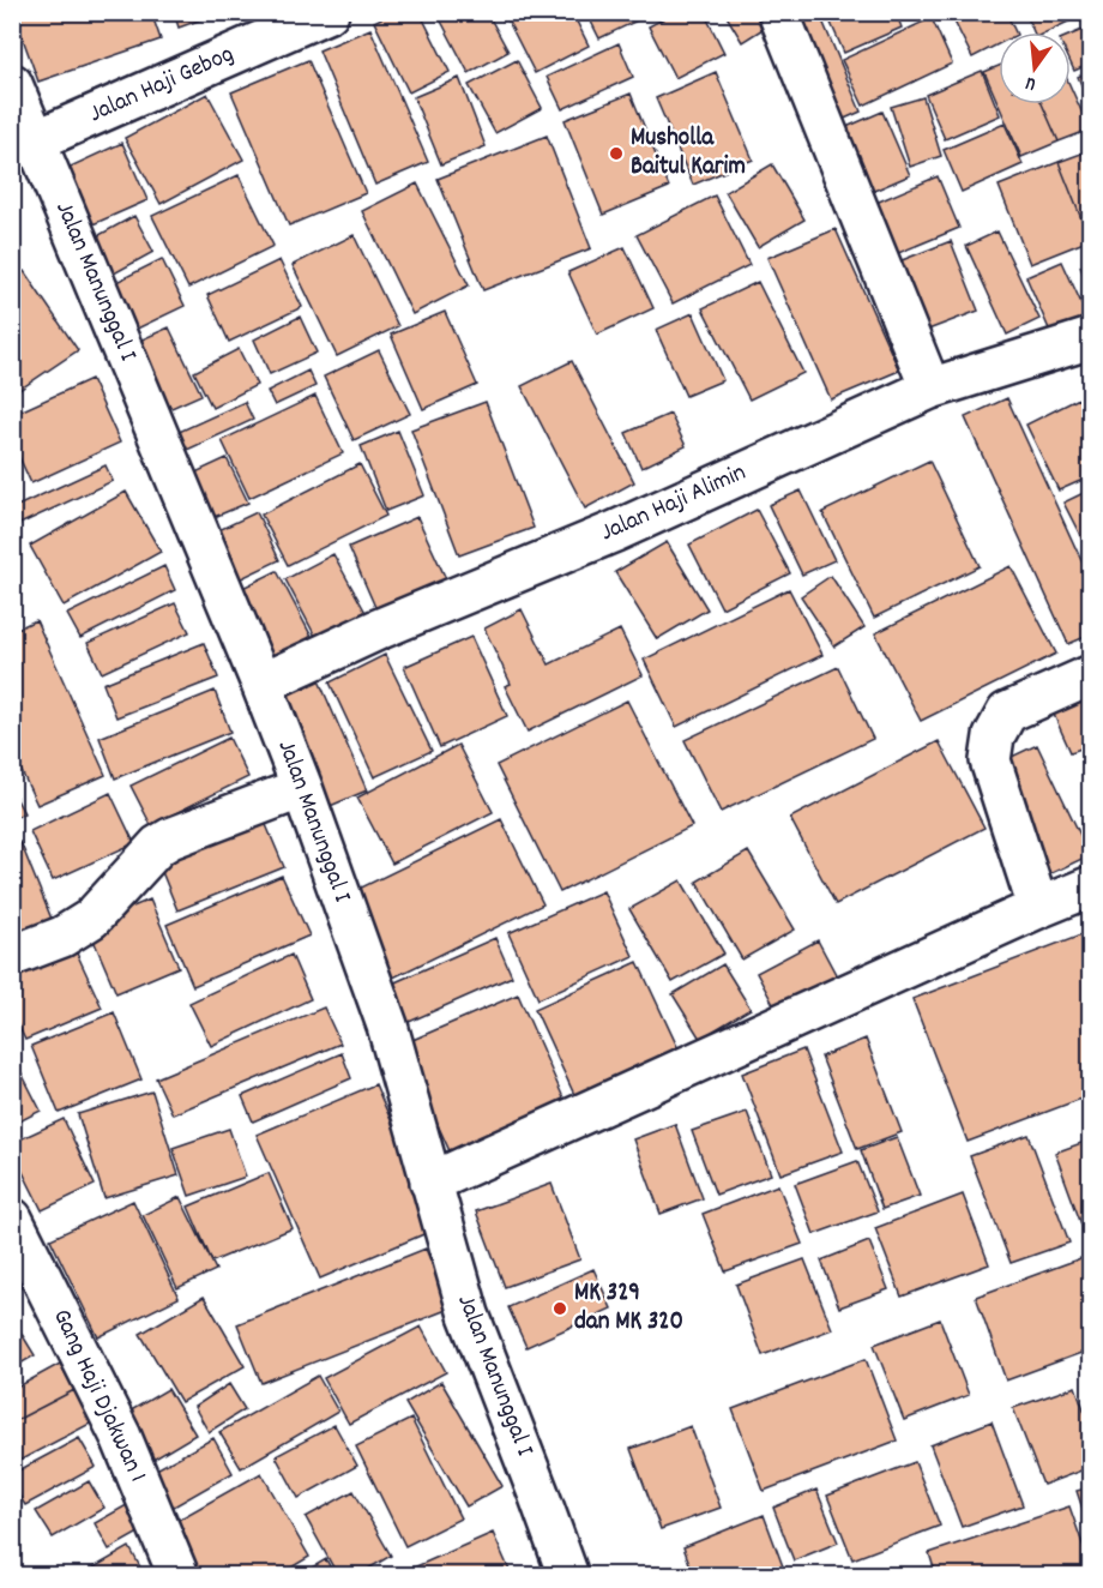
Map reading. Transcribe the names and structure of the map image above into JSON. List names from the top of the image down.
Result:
{
  "streets": {
    "street": [
      "Jalan Haji Gebog",
      "Jalan Manunggal I",
      "Jalan Haji Alimin",
      "Gang Haji Djakwan 1"
    ]
  },
  "crossings": [
    ["Jalan Haji Gebog", "Jalan Manunggal I"],
    ["Jalan Manunggal I", "Jalan Haji Alimin"]
  ],
  "places": ["Musholla Baitul Karim", "MK 329 dan MK 320"],
  "north": "bottom"
}
